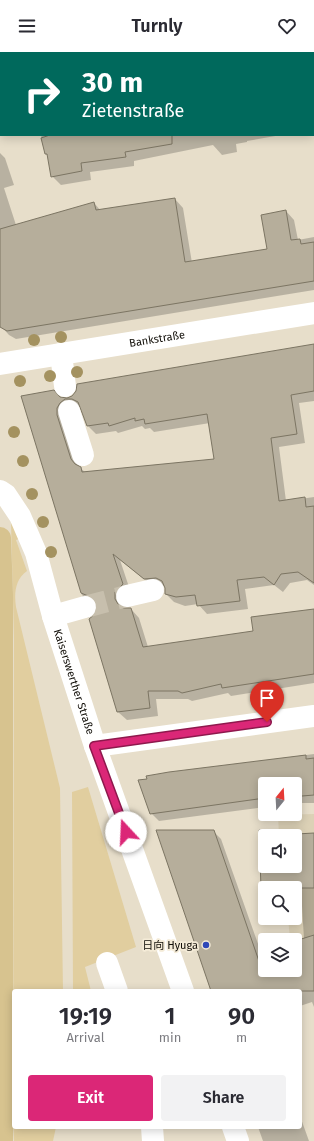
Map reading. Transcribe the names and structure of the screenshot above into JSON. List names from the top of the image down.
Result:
{
  "streets": {
    "street": ["Bankstraße", "Kaiserswerther Straße"]
  },
  "places": ["日向 Hyuga"],
  "north": "top",
  "page": {
    "header": "Turnly",
    "turn": ["30 m", "Zietenstraße"],
    "eta": [
      "19:19",
      "Arrival",
      "1",
      "min",
      "90",
      "m"
    ],
    "buttons": ["Exit", "Share"]
  }
}
